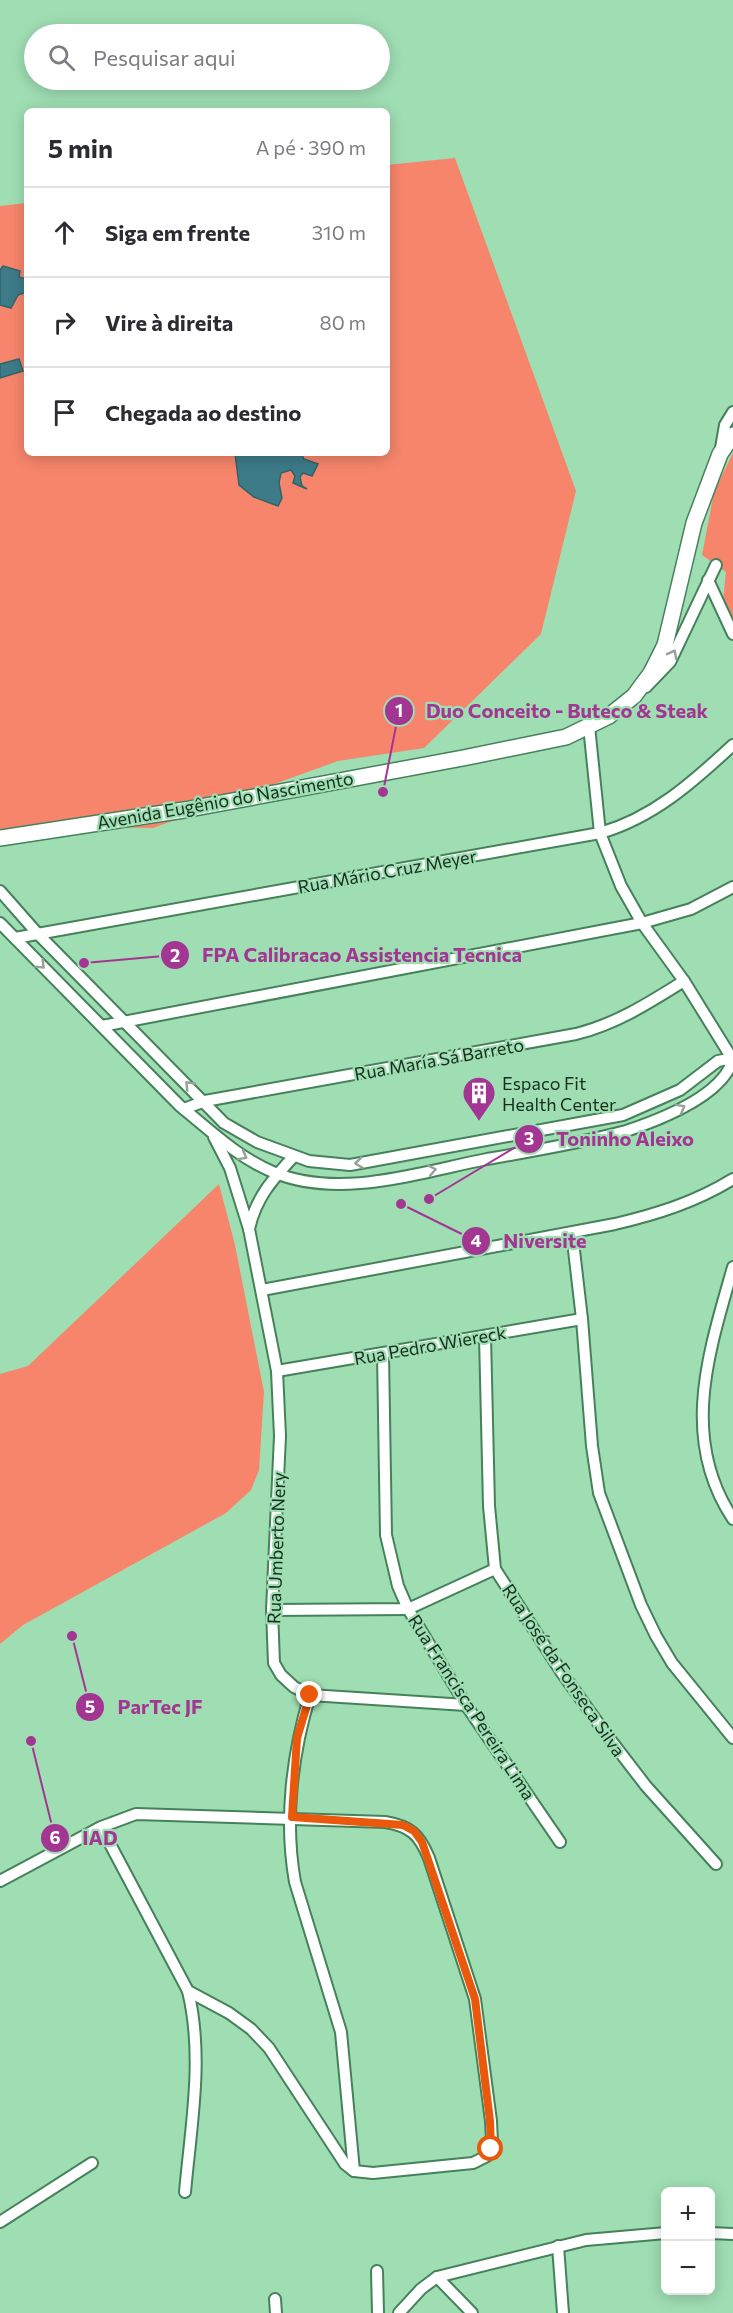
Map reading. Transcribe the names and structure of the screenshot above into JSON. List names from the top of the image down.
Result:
{
  "streets": {
    "street": [
      "Avenida Eugênio do Nascimento",
      "Rua Mário Cruz Meyer",
      "Rua María Sá Barreto",
      "Rua Pedro Wiereck",
      "Rua Umberto Nery",
      "Rua José da Fonseca Silva",
      "Rua Francisca Pereira Lima"
    ]
  },
  "crossings": [
    ["Rua Pedro Wiereck", "Rua Umberto Nery"],
    ["Rua Pedro Wiereck", "Rua José da Fonseca Silva"],
    ["Rua Pedro Wiereck", "Rua Francisca Pereira Lima"],
    ["Rua Umberto Nery", "Rua Francisca Pereira Lima"]
  ],
  "places": {
    "other": [
      "Duo Conceito - Buteco & Steak",
      "FPA Calibracao Assistencia Tecnica",
      "Toninho Aleixo",
      "Niversite",
      "ParTec JF",
      "IAD"
    ],
    "building": ["Espaco Fit Health Center"]
  },
  "page": {
    "search": "Pesquisar aqui",
    "heading": ["5 min", "A pé · 390 m"],
    "list": [
      ["Siga em frente", "310 m"],
      ["Vire à direita", "80 m"],
      "Chegada ao destino"
    ],
    "map_buttons": ["+", "−"]
  }
}
